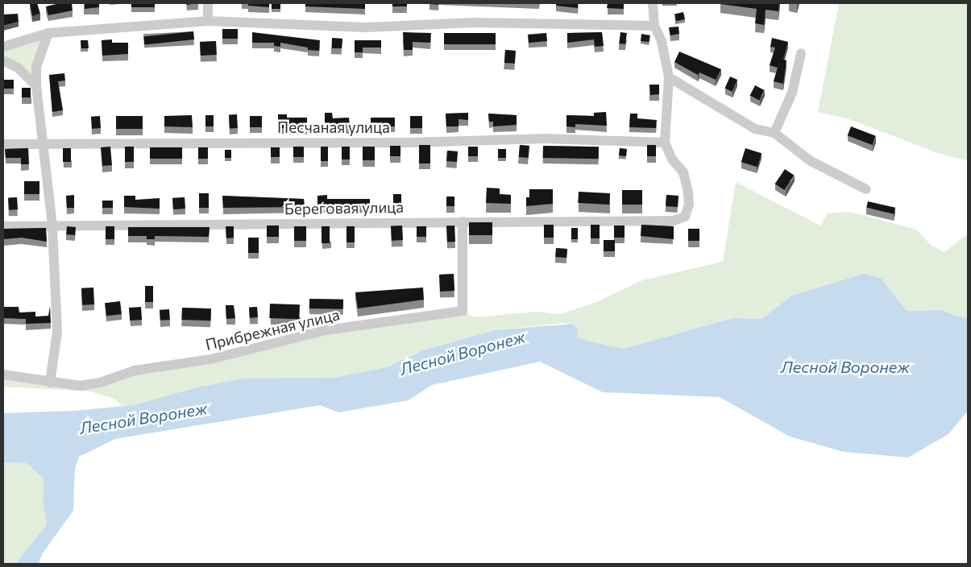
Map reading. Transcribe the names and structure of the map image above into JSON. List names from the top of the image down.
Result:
{
  "streets": {
    "street": ["Песчаная улица", "Береговая улица", "Прибрежная улица"]
  },
  "crossings": [
    ["Песчаная улица", "Береговая улица"],
    ["Береговая улица", "Прибрежная улица"]
  ],
  "water": ["Лесной Воронеж"]
}
